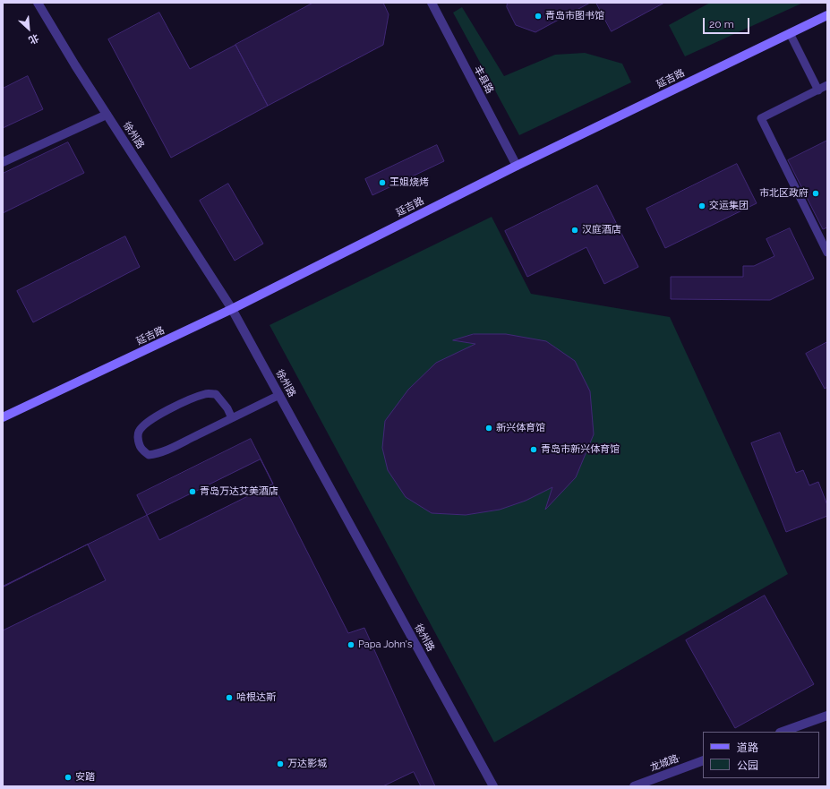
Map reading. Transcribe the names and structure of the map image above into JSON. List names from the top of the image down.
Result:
{
  "streets": {
    "main road": ["延吉路"],
    "street": ["丰县路", "徐州路", "龙城路·"]
  },
  "crossings": [
    ["延吉路", "丰县路"],
    ["延吉路", "徐州路"]
  ],
  "places": [
    "青岛市图书馆",
    "王姐烧烤",
    "市北区政府",
    "交运集团",
    "汉庭酒店",
    "新兴体育馆",
    "青岛市新兴体育馆",
    "青岛万达艾美酒店",
    "Papa John's",
    "哈根达斯",
    "万达影城",
    "安踏"
  ],
  "legend": ["道路", "公园"],
  "scale_bar": "20 m",
  "north": "bottom right"
}
